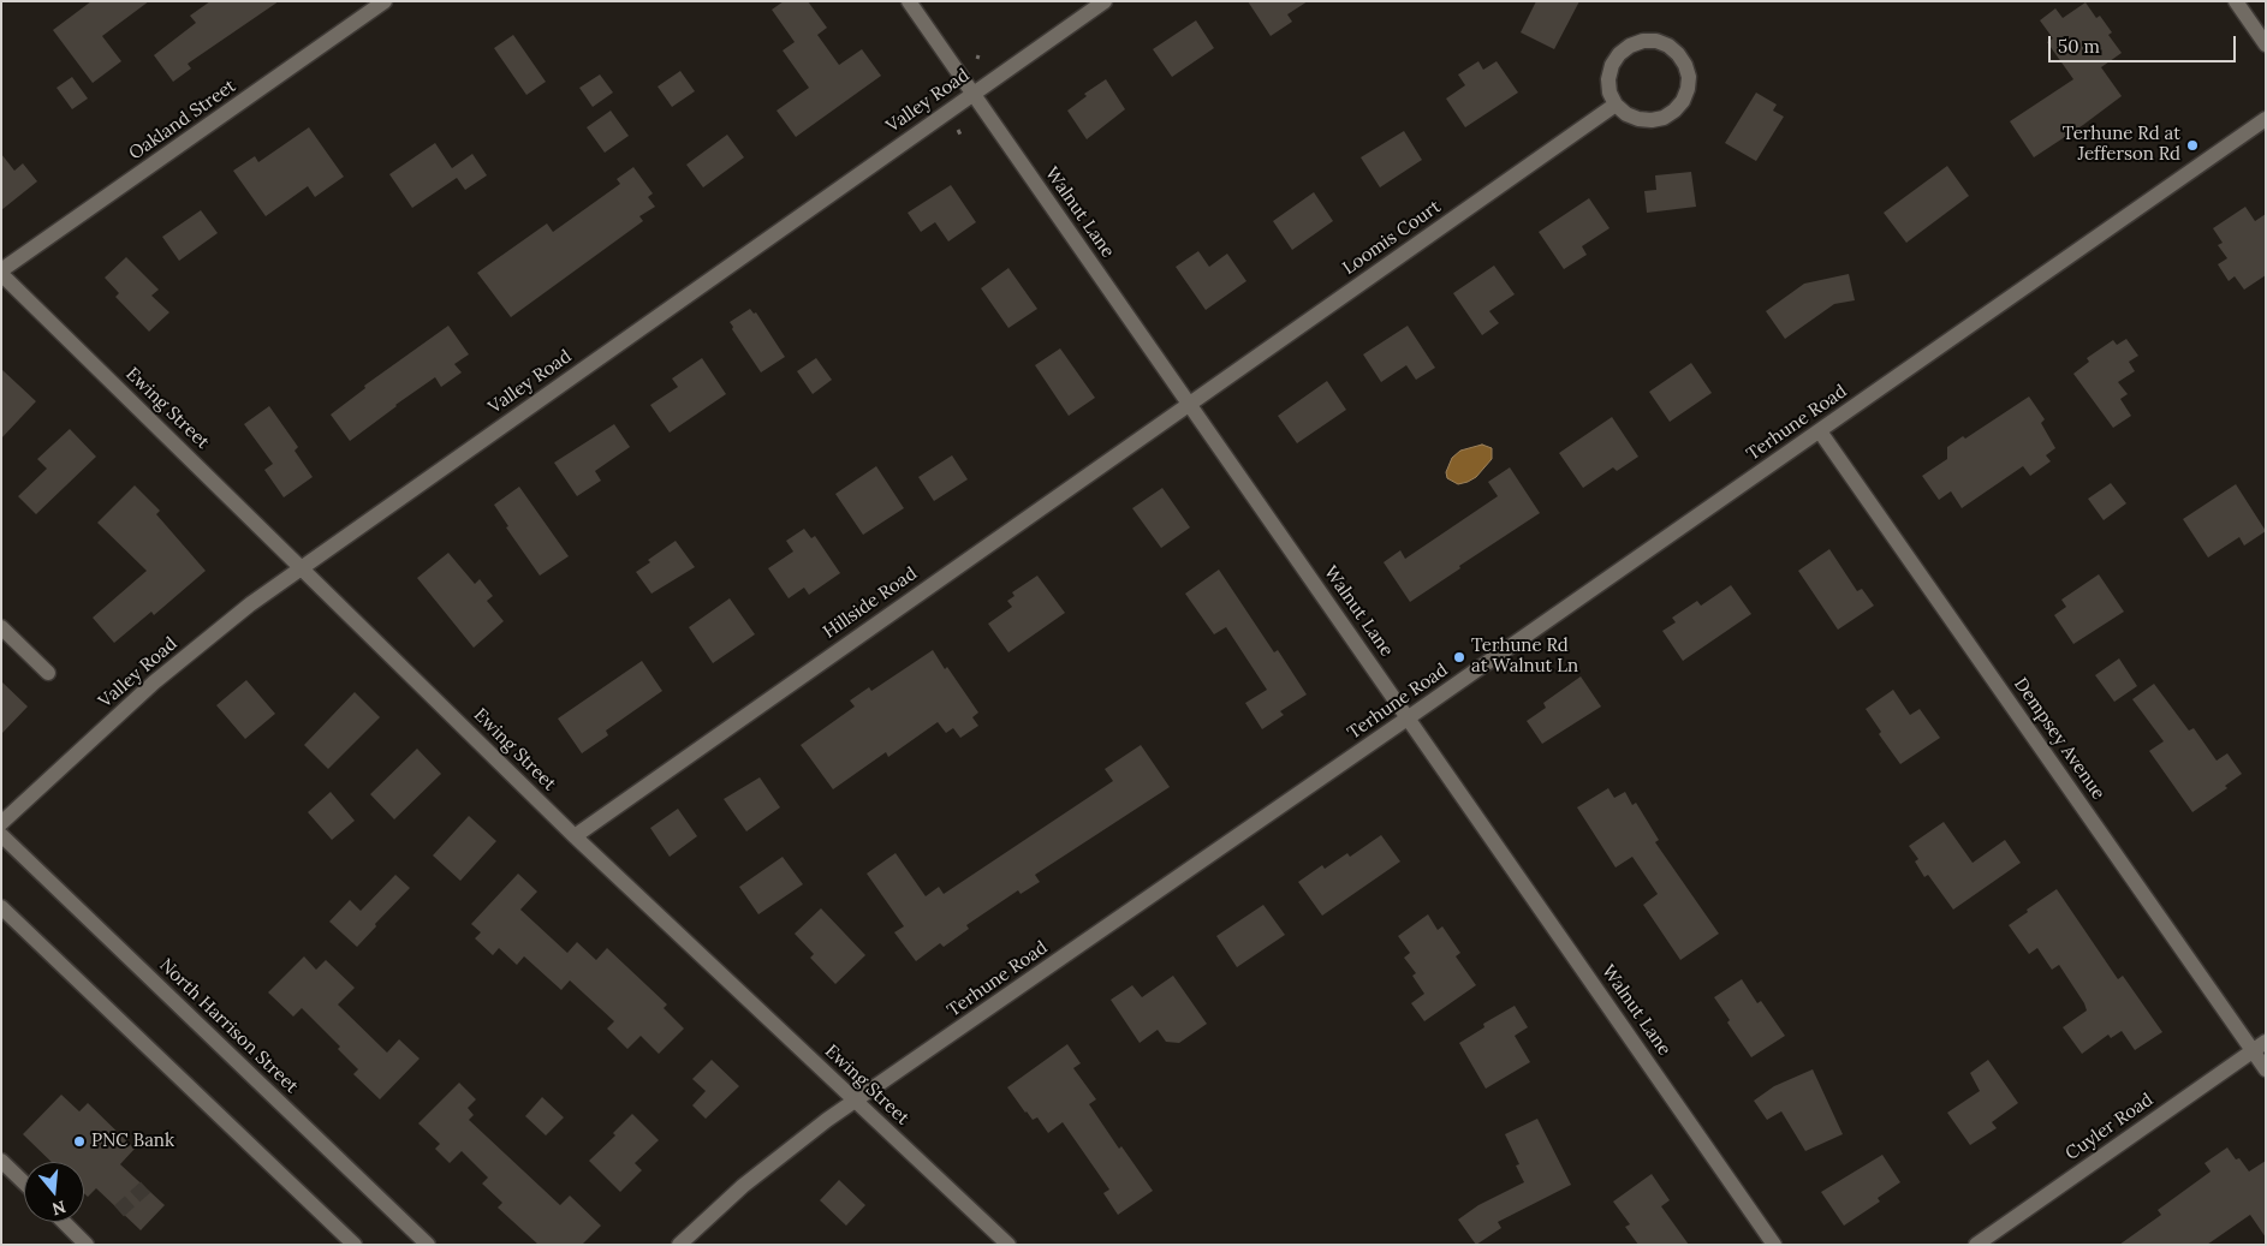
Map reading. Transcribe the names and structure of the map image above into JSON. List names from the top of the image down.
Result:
{
  "streets": {
    "street": [
      "Valley Road",
      "Oakland Street",
      "Walnut Lane",
      "Loomis Court",
      "Ewing Street",
      "Terhune Road",
      "Hillside Road",
      "Dempsey Avenue",
      "North Harrison Street",
      "Cuyler Road"
    ]
  },
  "crossings": [
    ["Valley Road", "Walnut Lane"],
    ["Valley Road", "Ewing Street"],
    ["Oakland Street", "Ewing Street"],
    ["Walnut Lane", "Loomis Court"],
    ["Walnut Lane", "Terhune Road"],
    ["Walnut Lane", "Hillside Road"],
    ["Loomis Court", "Hillside Road"],
    ["Ewing Street", "Terhune Road"],
    ["Ewing Street", "Hillside Road"],
    ["Terhune Road", "Dempsey Avenue"],
    ["Dempsey Avenue", "Cuyler Road"]
  ],
  "places": ["Terhune Rd at Jefferson Rd", "Terhune Rd at Walnut Ln", "PNC Bank"],
  "scale_bar": "50 m",
  "north": "bottom"
}
